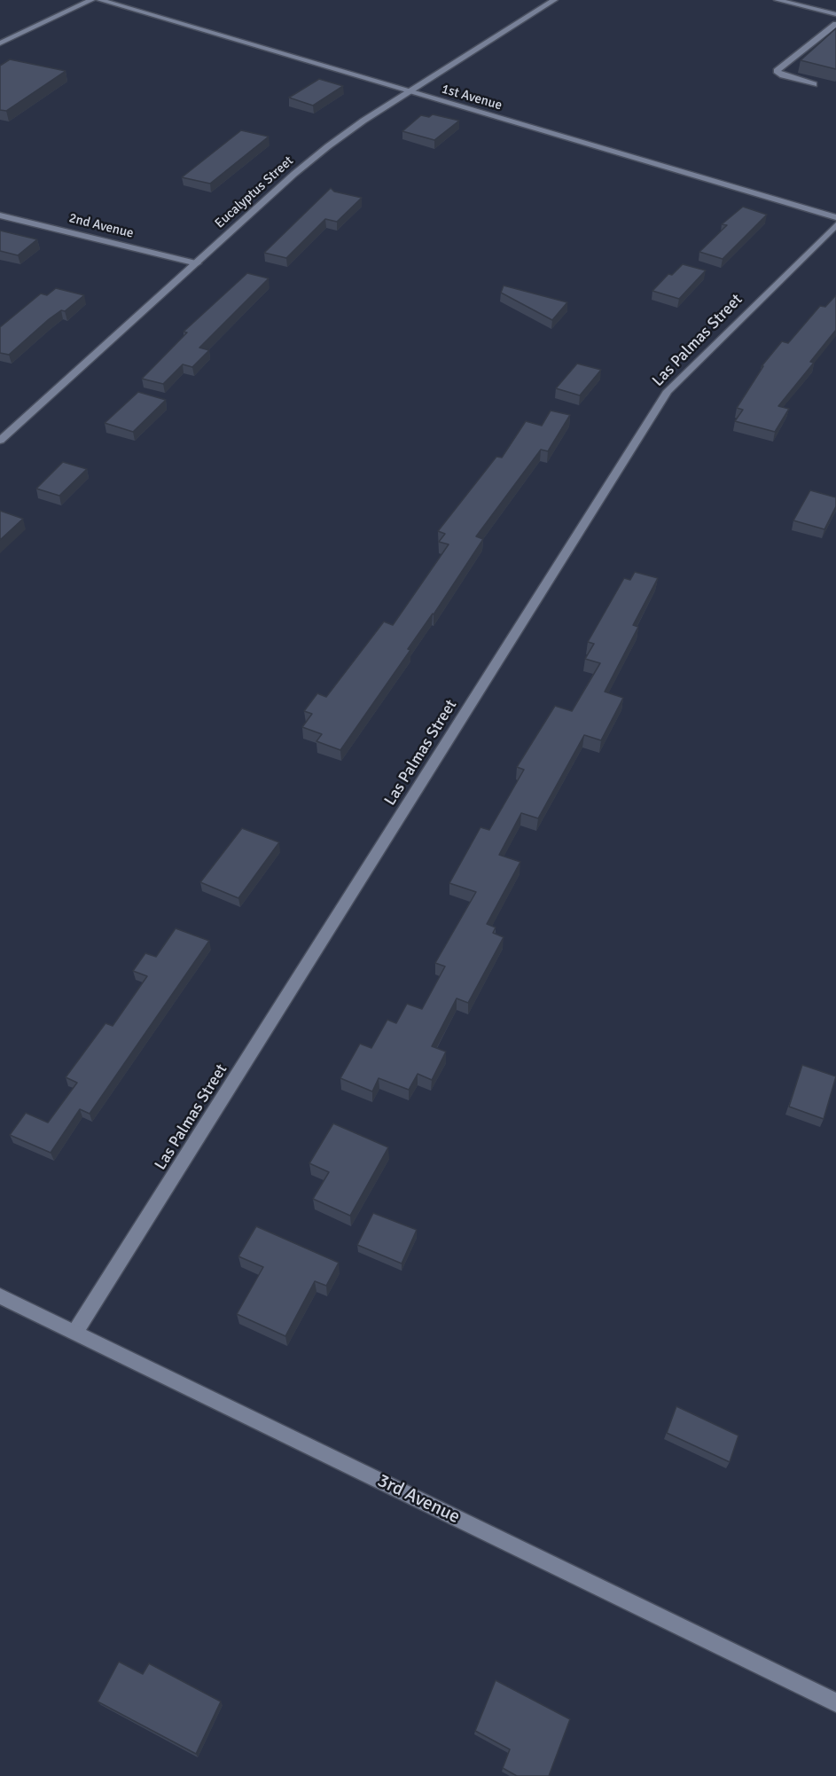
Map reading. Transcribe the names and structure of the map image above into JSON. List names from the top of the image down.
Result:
{
  "streets": {
    "street": [
      "1st Avenue",
      "Eucalyptus Street",
      "2nd Avenue",
      "Las Palmas Street",
      "3rd Avenue"
    ]
  },
  "crossings": [
    ["1st Avenue", "Eucalyptus Street"],
    ["Eucalyptus Street", "2nd Avenue"],
    ["Las Palmas Street", "3rd Avenue"]
  ]
}
